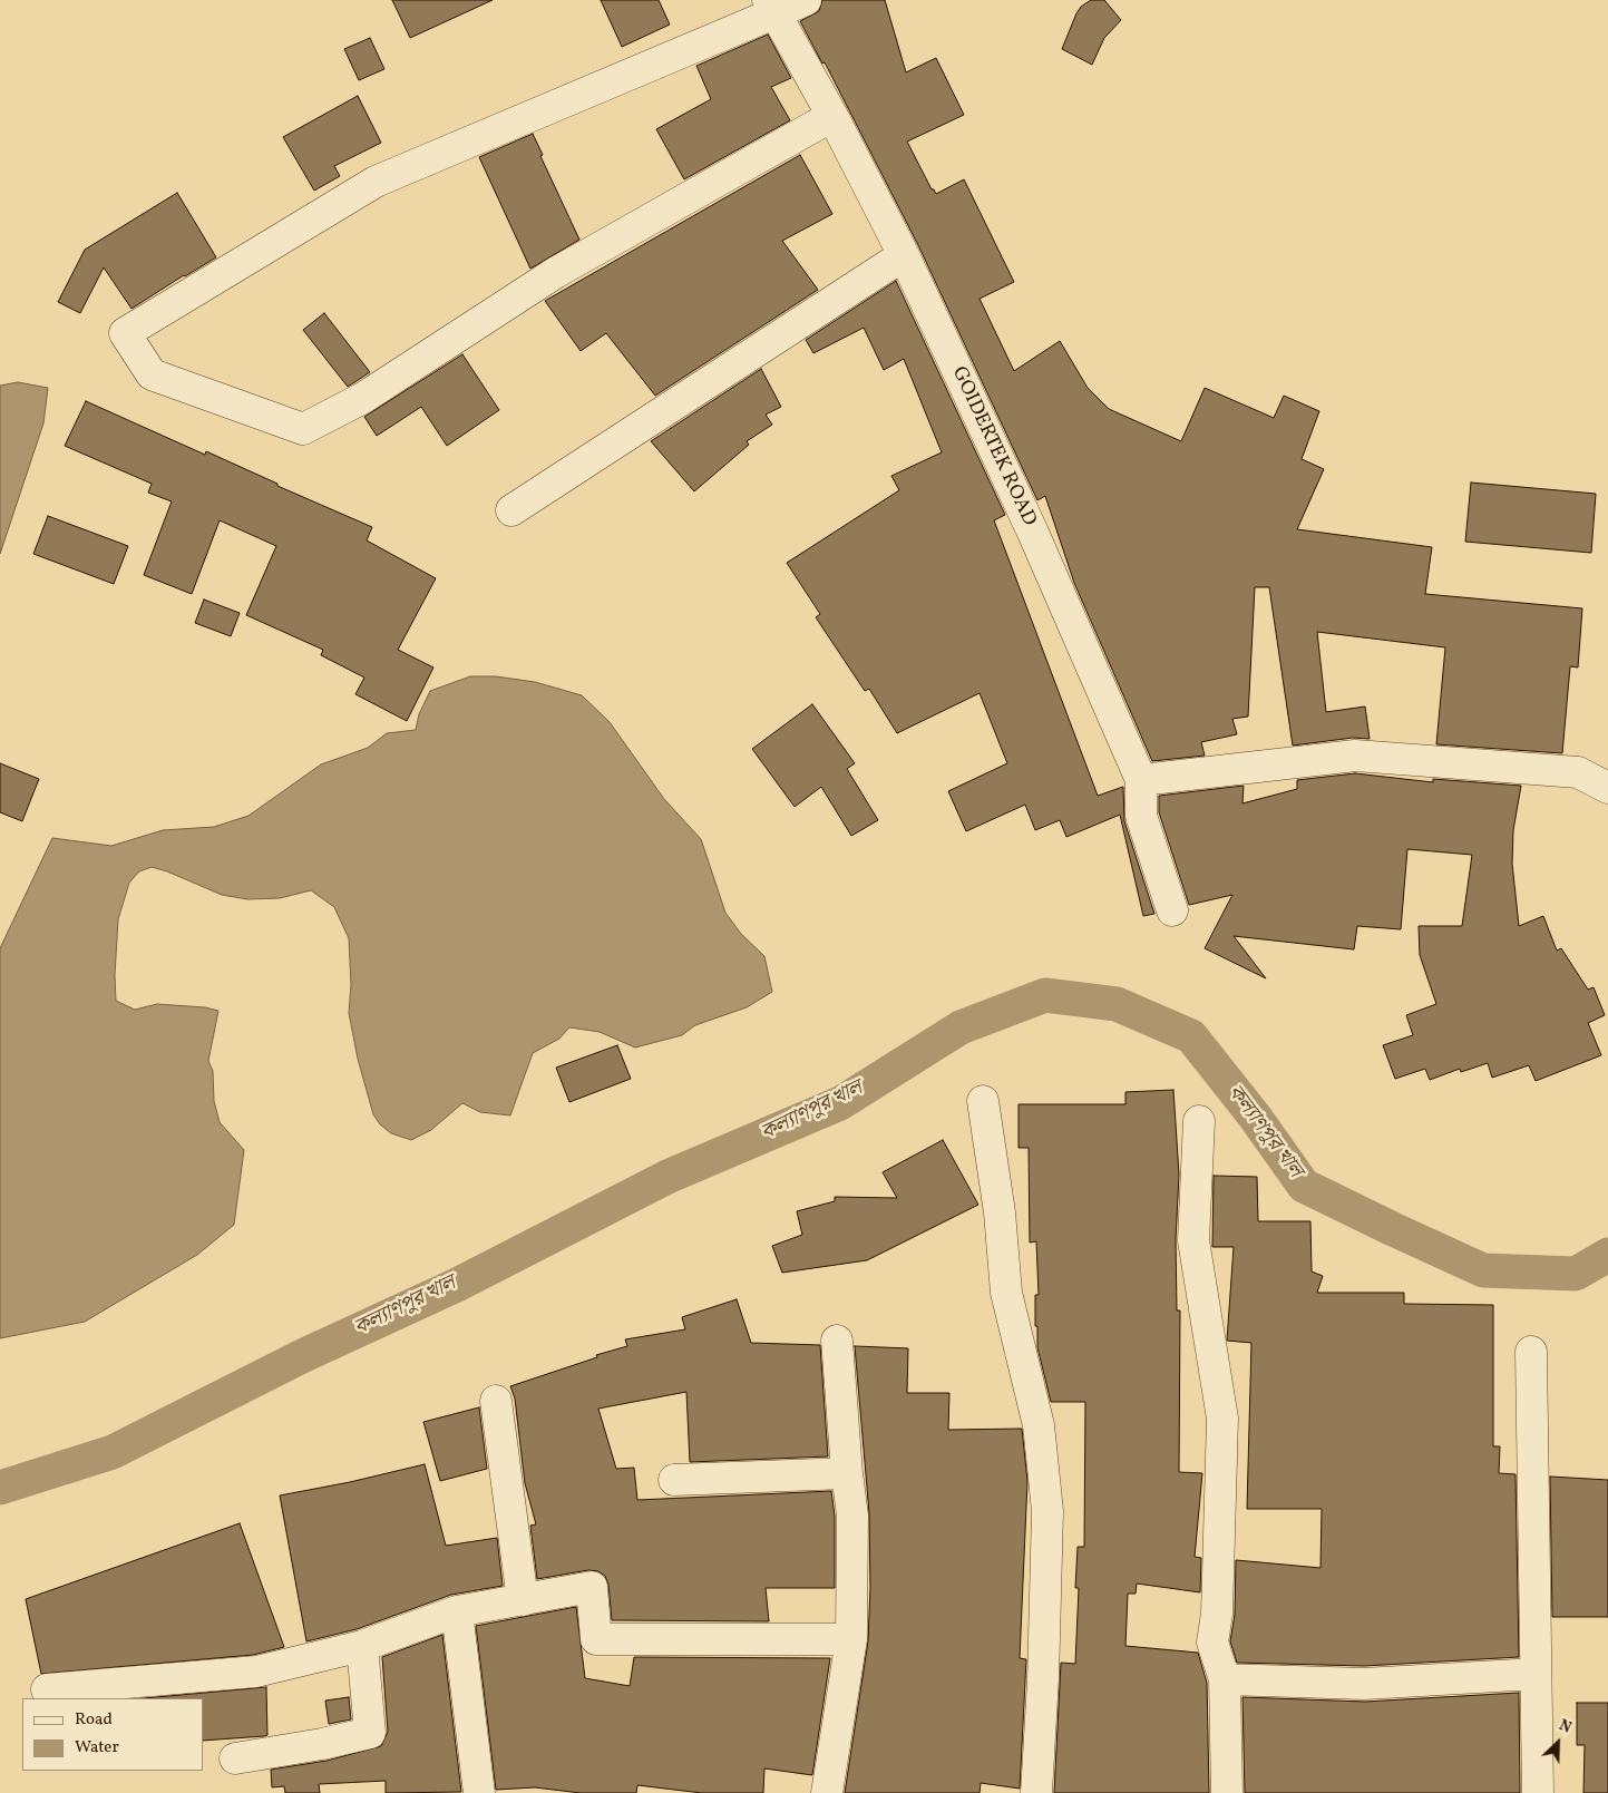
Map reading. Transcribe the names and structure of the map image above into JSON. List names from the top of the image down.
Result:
{
  "streets": {
    "street": ["GOIDERTEK ROAD"]
  },
  "water": ["কল্যাণপুর খাল"],
  "legend": ["Road", "Water"],
  "north": "top right"
}
